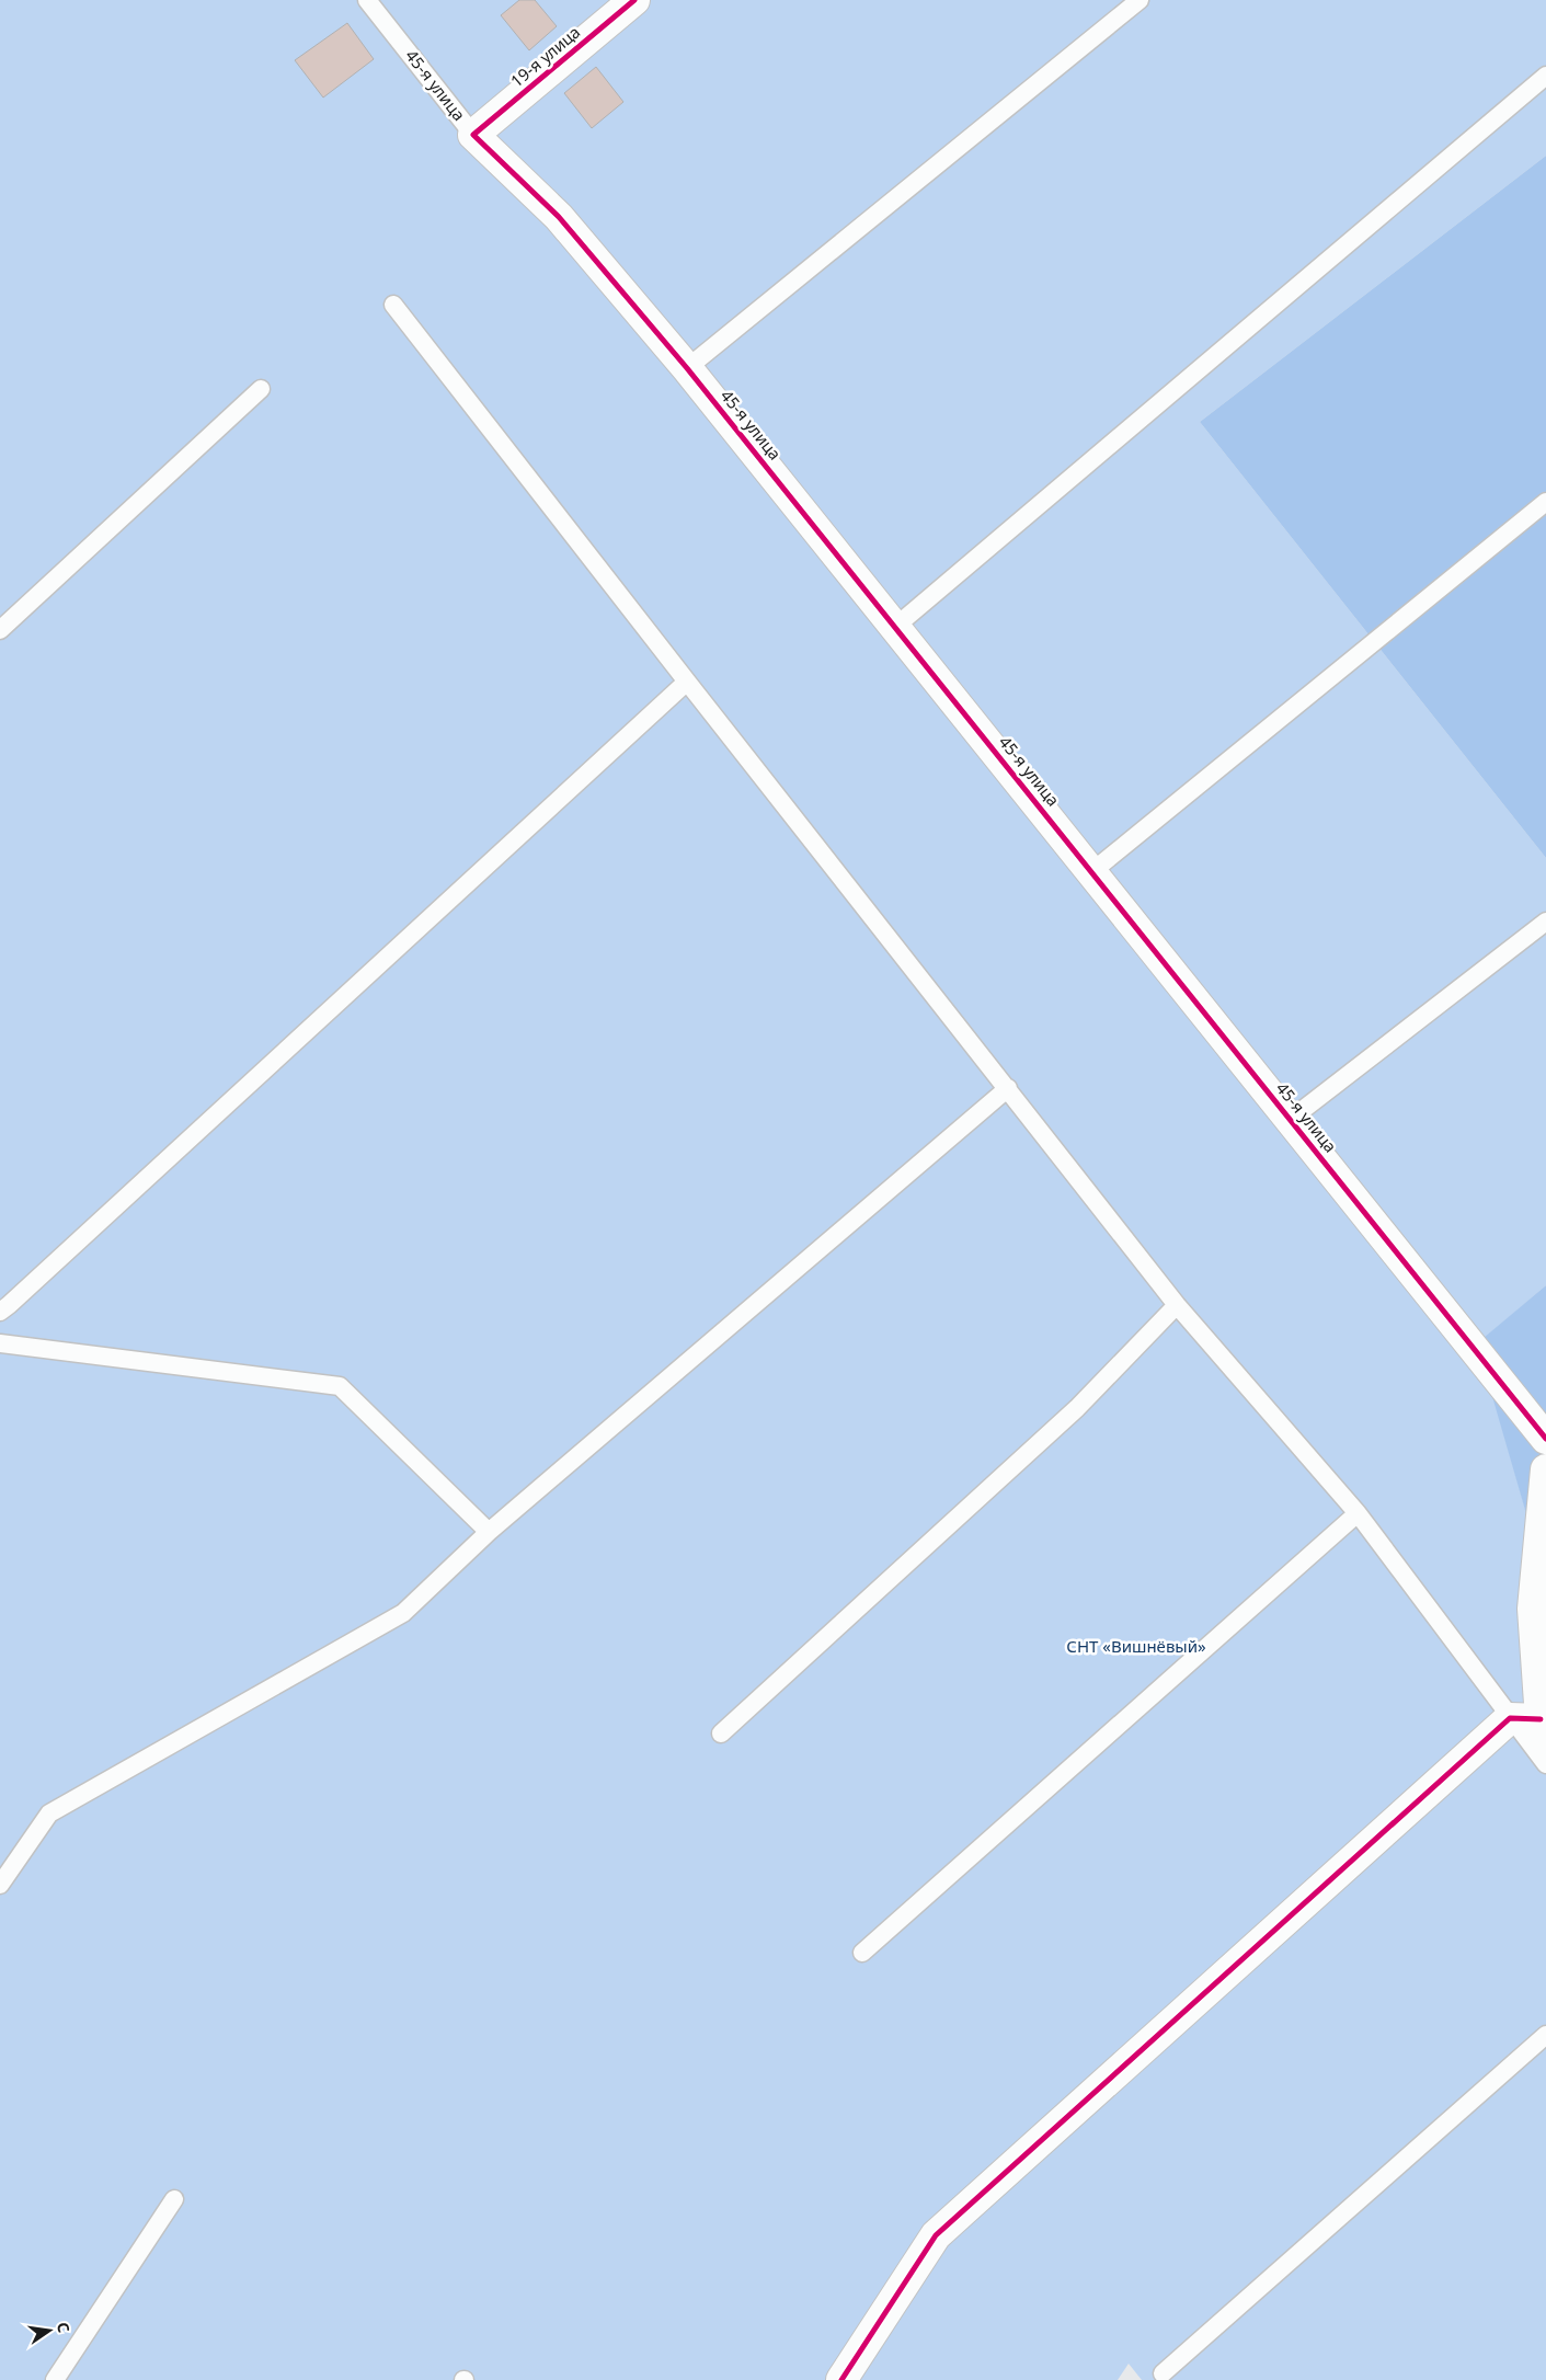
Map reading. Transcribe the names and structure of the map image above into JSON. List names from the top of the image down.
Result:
{
  "streets": {
    "street": ["19-я улица", "45-я улица"]
  },
  "crossings": [
    ["19-я улица", "45-я улица"]
  ],
  "parks": ["СНТ «Вишнёвый»"],
  "north": "right"
}
